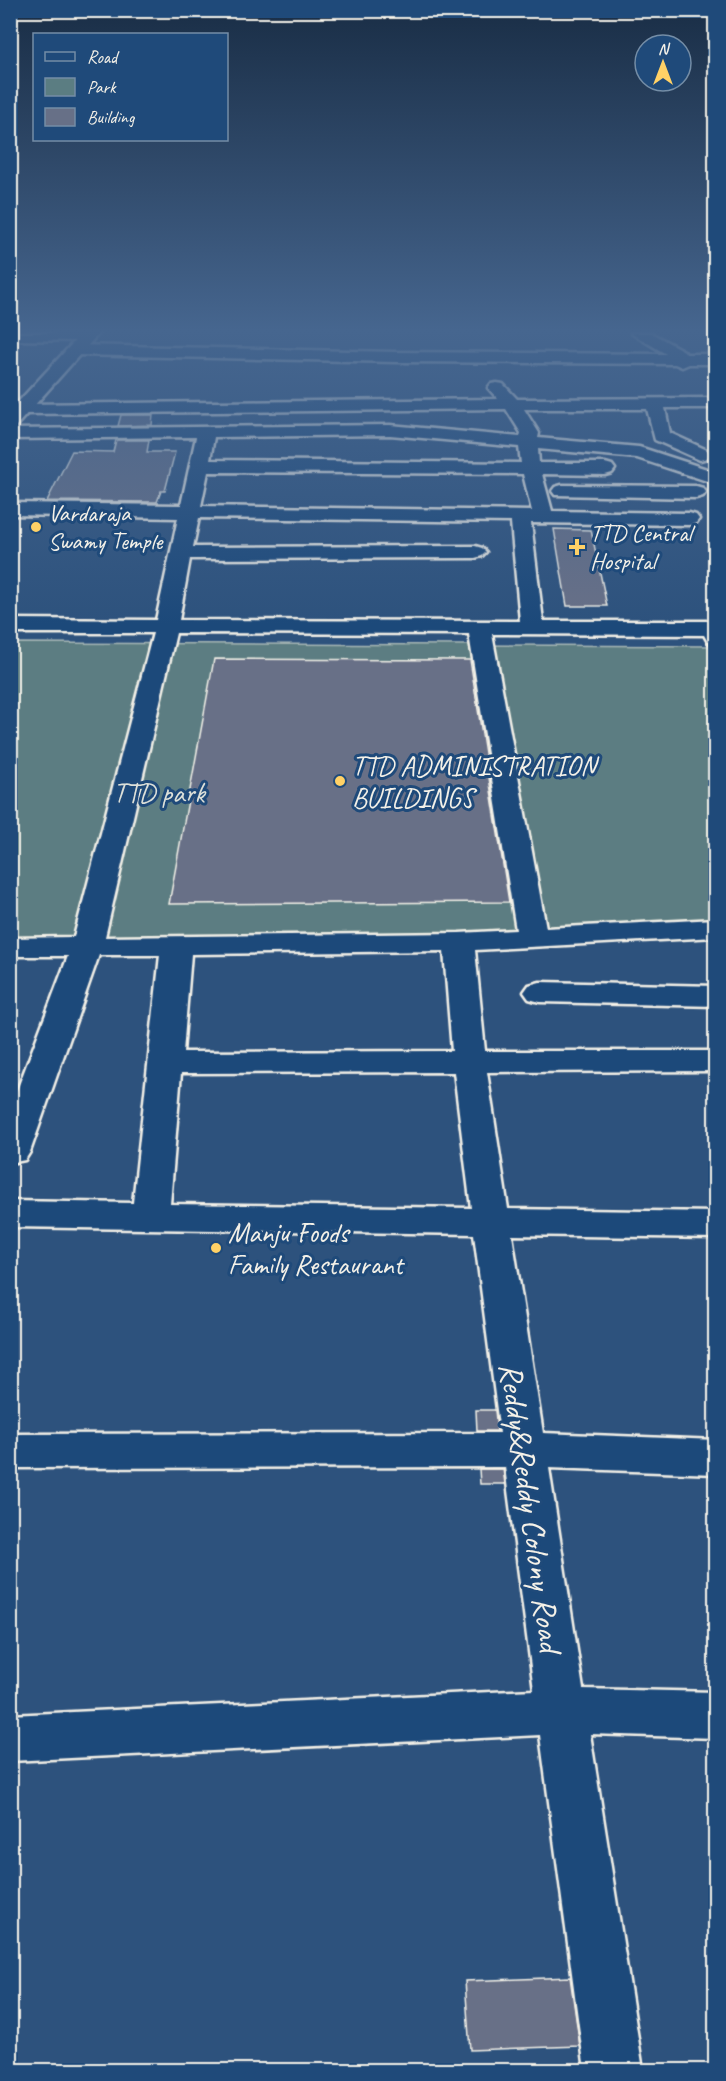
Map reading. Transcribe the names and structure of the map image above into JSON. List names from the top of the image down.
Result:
{
  "streets": {
    "street": ["Reddy&Reddy Colony Road"]
  },
  "parks": ["TTD park"],
  "places": {
    "other": ["Vardaraja Swamy Temple", "TTD ADMINISTRATION BUILDINGS", "Manju Foods Family Restaurant"],
    "health": ["TTD Central Hospital"]
  },
  "legend": ["Road", "Park", "Building"],
  "north": "top"
}
